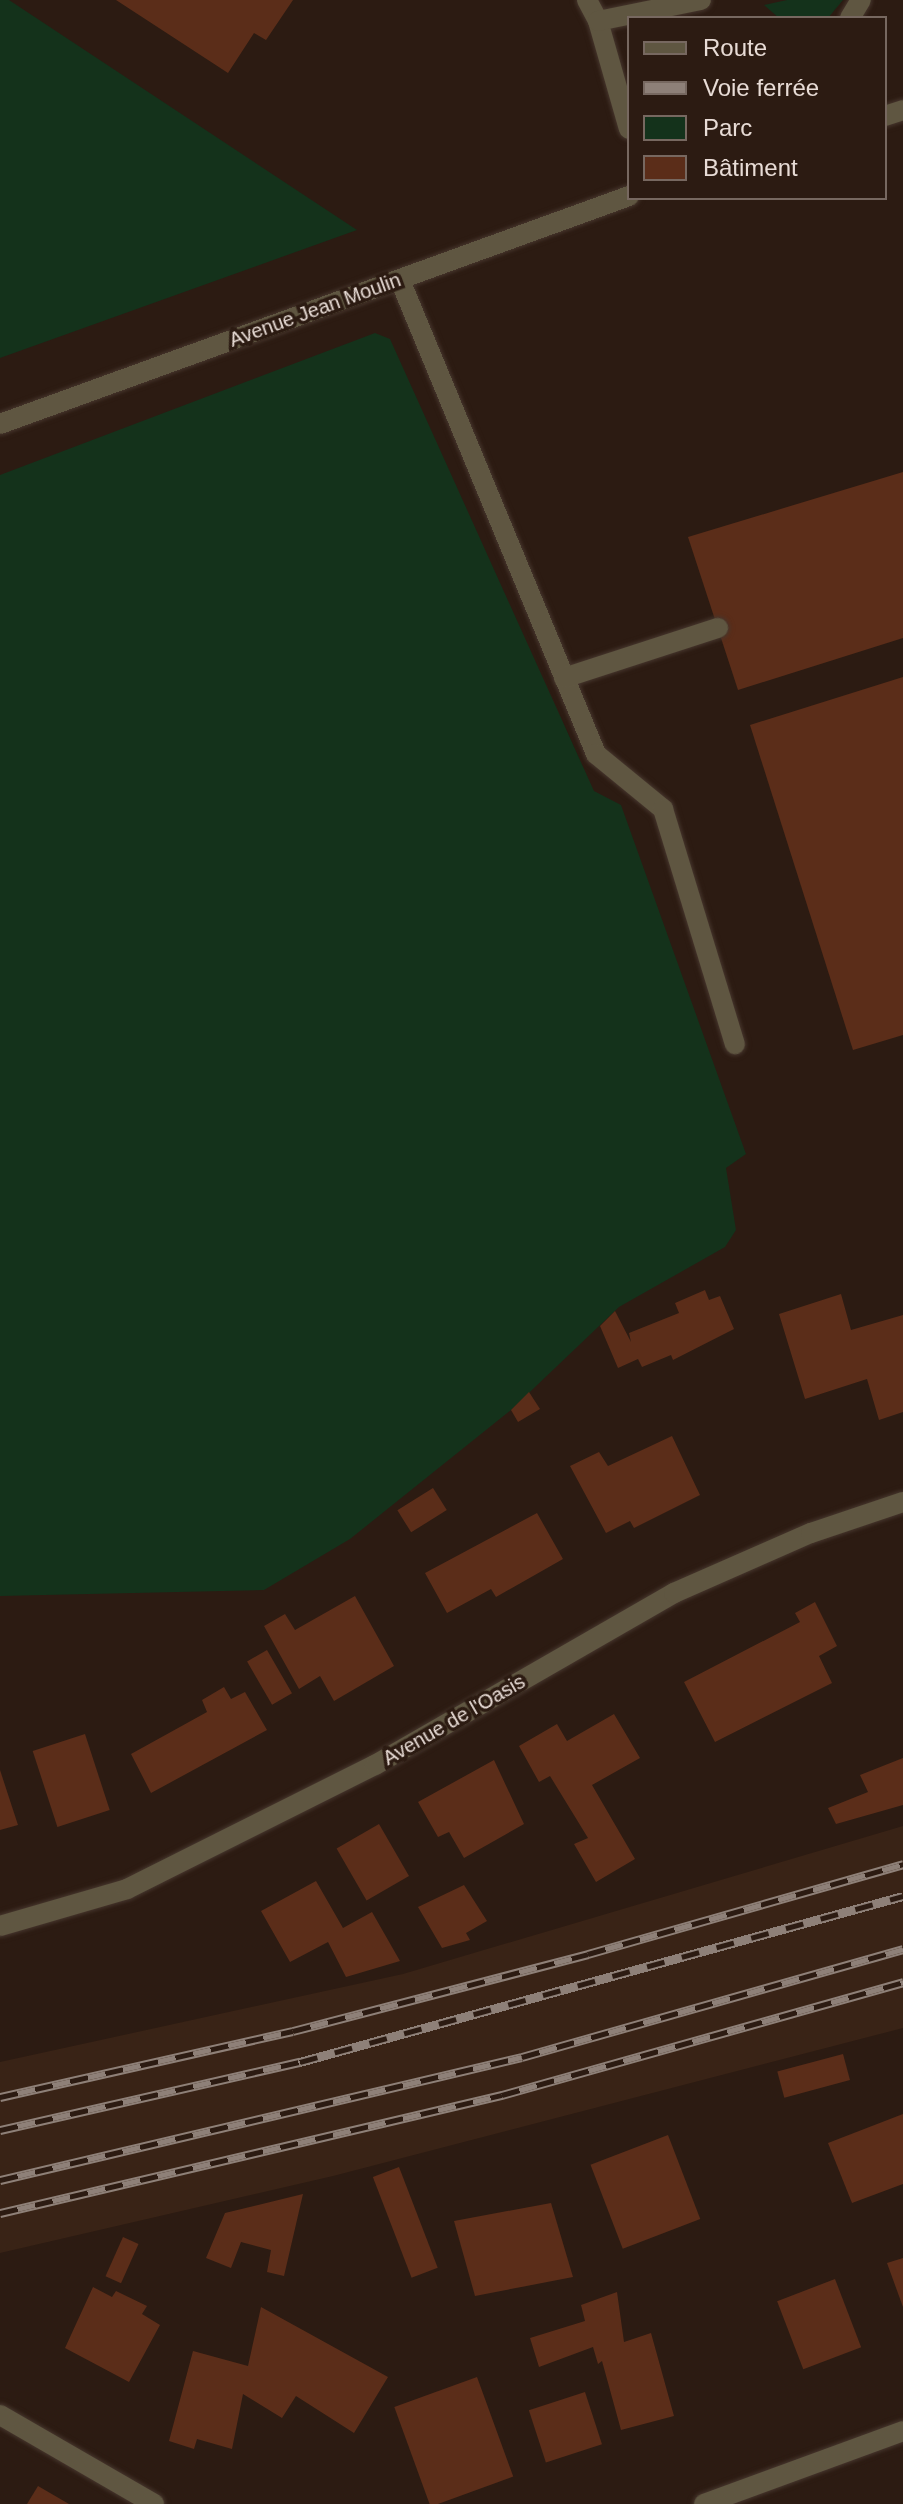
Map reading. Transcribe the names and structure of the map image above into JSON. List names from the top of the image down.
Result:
{
  "streets": {
    "street": ["Avenue Jean Moulin", "Avenue de l'Oasis"]
  },
  "legend": [
    "Route",
    "Voie ferrée",
    "Parc",
    "Bâtiment"
  ]
}
